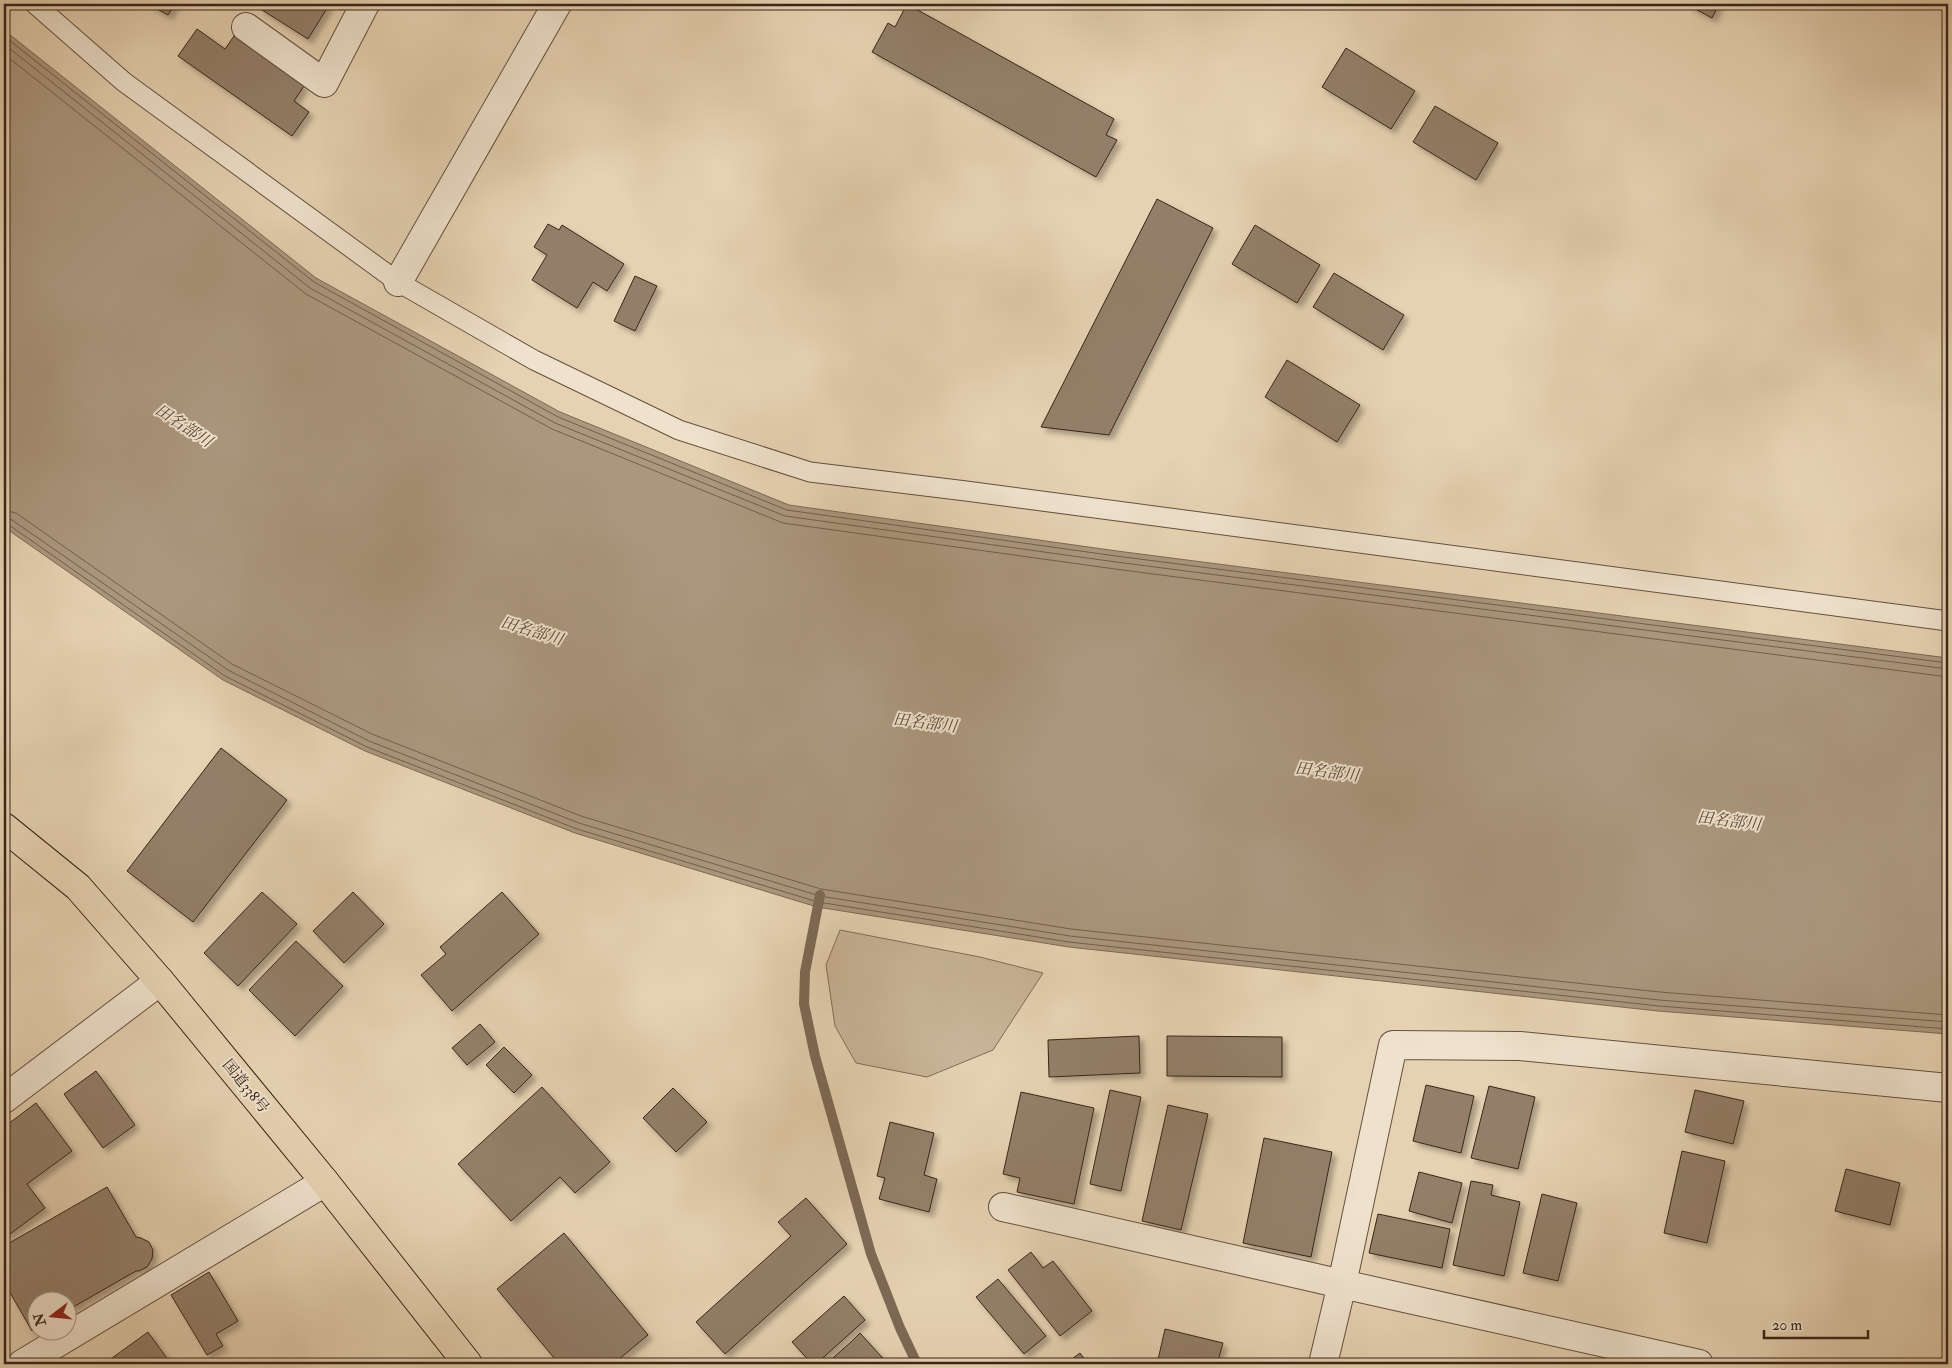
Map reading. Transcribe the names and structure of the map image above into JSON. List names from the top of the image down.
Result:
{
  "streets": {
    "highway": ["国道338号"]
  },
  "water": ["田名部川"],
  "scale_bar": "20 m",
  "north": "left"
}
